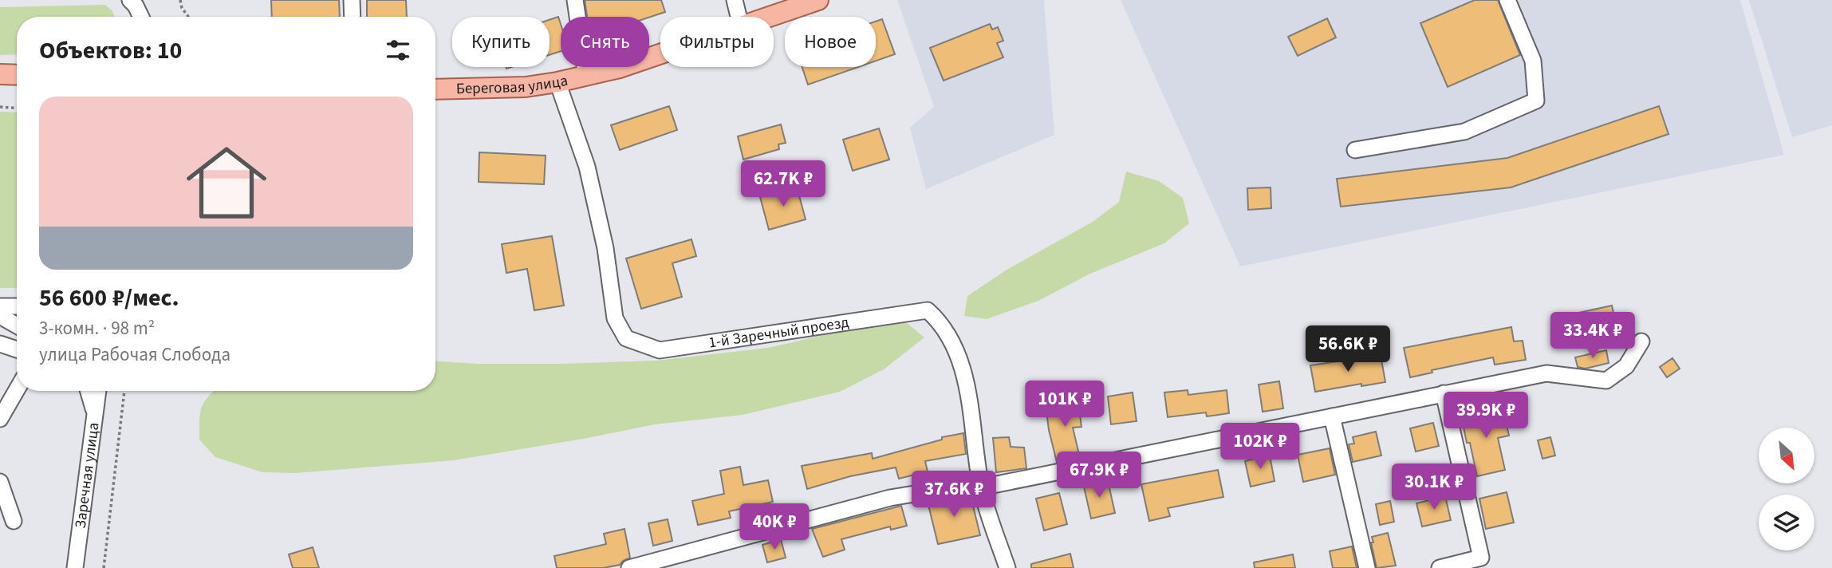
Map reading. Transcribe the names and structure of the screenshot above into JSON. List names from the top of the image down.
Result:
{
  "streets": {
    "main road": ["Береговая улица"],
    "street": ["1-й Заречный проезд", "Заречная улица"]
  },
  "crossings": [
    ["Береговая улица", "1-й Заречный проезд"]
  ],
  "north": "bottom right",
  "page": {
    "chip": [
      "Купить",
      "Снять",
      "Фильтры",
      "Новое"
    ],
    "heading": "Объектов: 10",
    "list": [
      {
        "name": "56 600 ₽/мес.",
        "note": "3-комн. · 98 m² · улица Рабочая Слобода"
      }
    ],
    "price": [
      "62.7K ₽",
      "33.4K ₽",
      "56.6K ₽",
      "101K ₽",
      "39.9K ₽",
      "102K ₽",
      "67.9K ₽",
      "30.1K ₽",
      "37.6K ₽",
      "40K ₽"
    ]
  }
}
